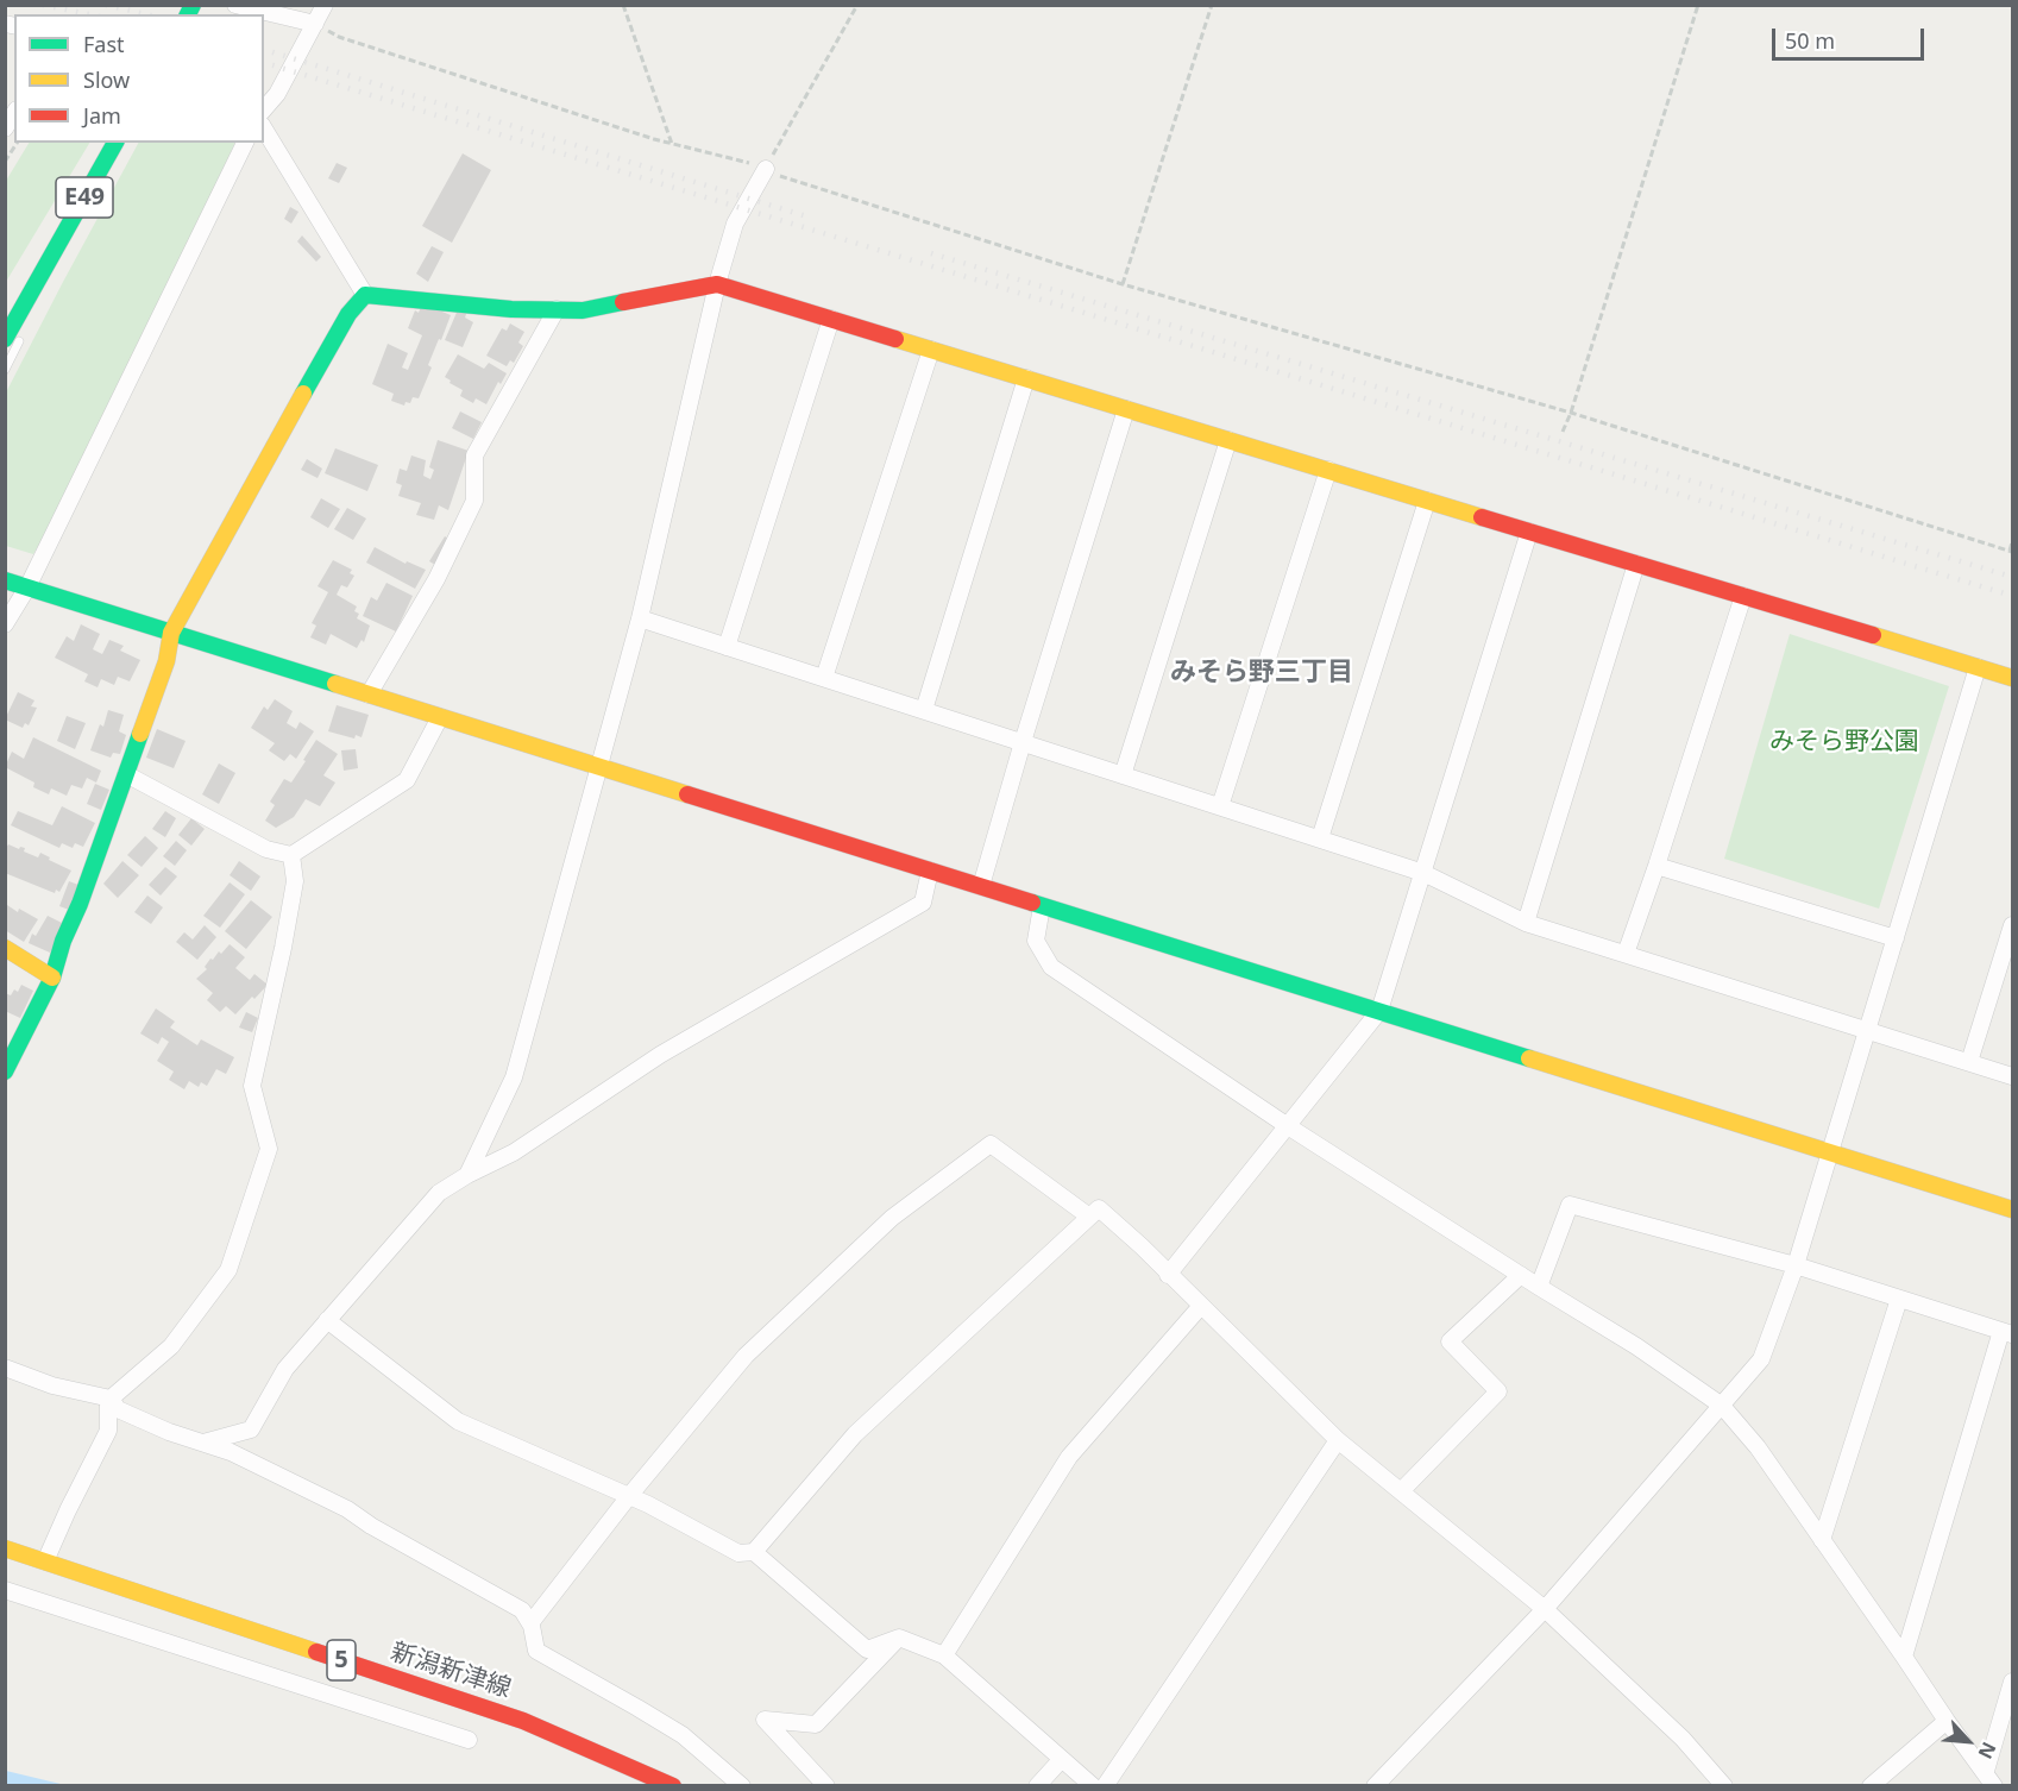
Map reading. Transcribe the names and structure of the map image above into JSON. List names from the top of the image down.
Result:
{
  "streets": {
    "main road": ["E49", "5", "新潟新津線"]
  },
  "districts": ["みそら野三丁目"],
  "parks": ["みそら野公園"],
  "legend": ["Fast", "Slow", "Jam"],
  "scale_bar": "50 m",
  "north": "bottom right"
}
